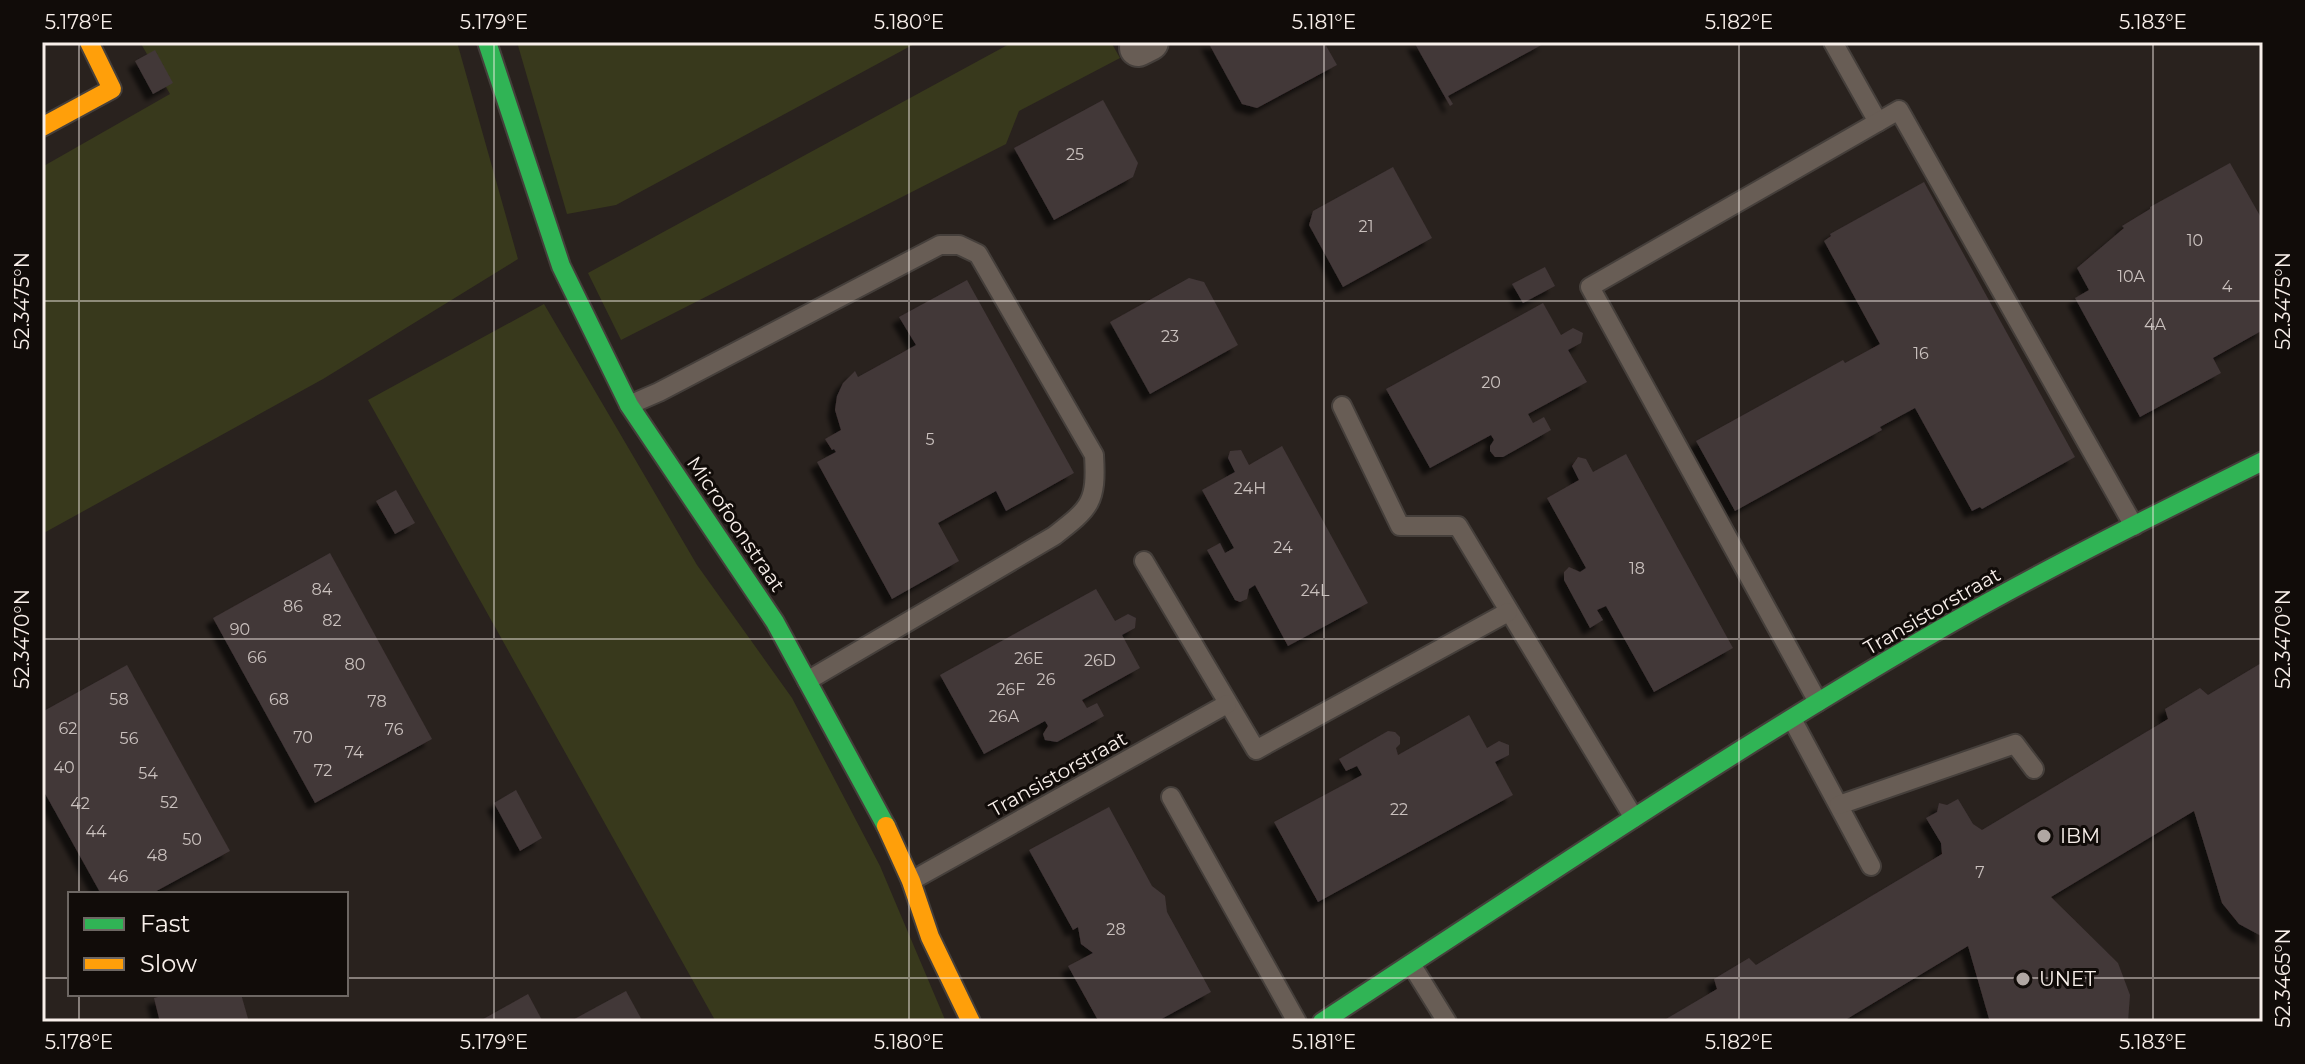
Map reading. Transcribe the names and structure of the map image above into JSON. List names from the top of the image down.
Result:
{
  "streets": {
    "street": ["Microfoonstraat", "Transistorstraat"]
  },
  "crossings": [
    ["Microfoonstraat", "Transistorstraat"]
  ],
  "places": ["IBM", "UNET"],
  "house_numbers": [
    "25",
    "21",
    "10",
    "10A",
    "4",
    "4A",
    "23",
    "16",
    "20",
    "5",
    "24H",
    "24",
    "18",
    "84",
    "24L",
    "86",
    "82",
    "90",
    "66",
    "26E",
    "26D",
    "80",
    "26",
    "26F",
    "58",
    "68",
    "78",
    "26A",
    "62",
    "76",
    "70",
    "56",
    "74",
    "40",
    "72",
    "54",
    "52",
    "42",
    "22",
    "44",
    "50",
    "48",
    "7",
    "46",
    "28"
  ],
  "legend": ["Fast", "Slow"],
  "coordinates": [
    "5.178°E",
    "5.179°E",
    "5.180°E",
    "5.181°E",
    "5.182°E",
    "5.183°E",
    "52.3475°N",
    "52.3470°N",
    "52.3465°N"
  ]
}
